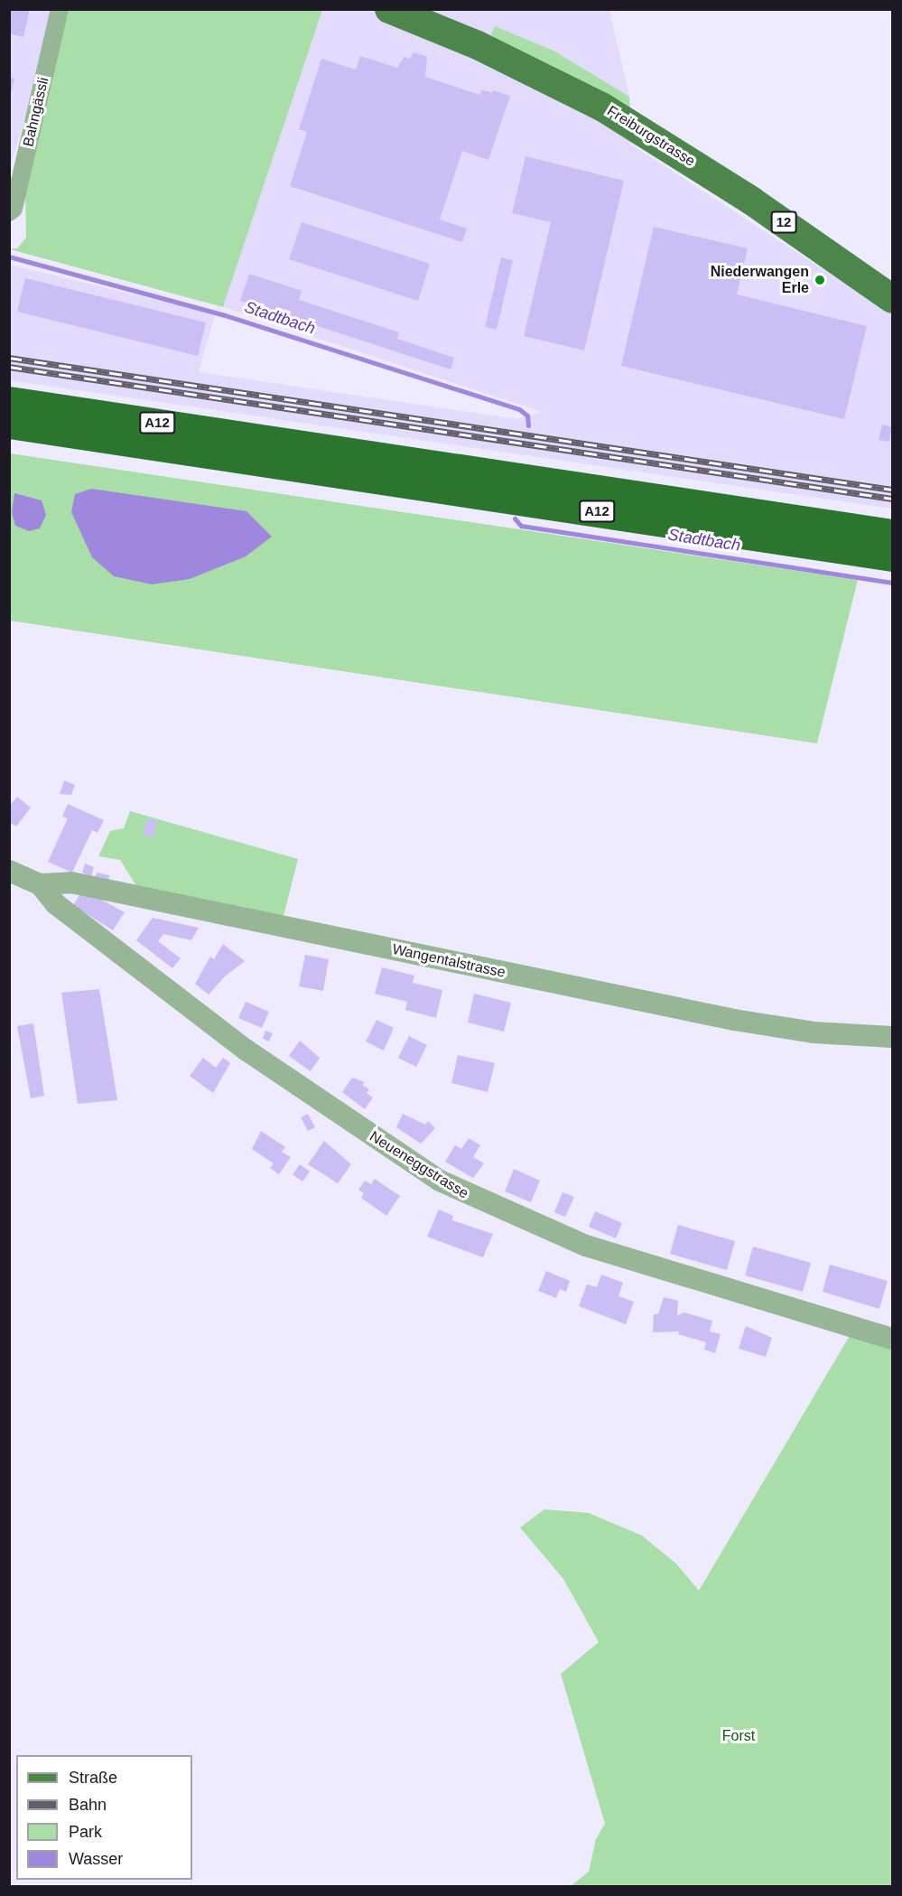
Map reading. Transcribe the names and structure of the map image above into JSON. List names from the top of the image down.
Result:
{
  "streets": {
    "highway": ["A12"],
    "main road": ["Freiburgstrasse", "12"],
    "street": ["Bahngässli", "Wangentalstrasse", "Neueneggstrasse"]
  },
  "crossings": [
    ["Wangentalstrasse", "Neueneggstrasse"]
  ],
  "water": ["Stadtbach"],
  "parks": ["Forst"],
  "places": ["Niederwangen Erle"],
  "legend": [
    "Straße",
    "Bahn",
    "Park",
    "Wasser"
  ]
}
